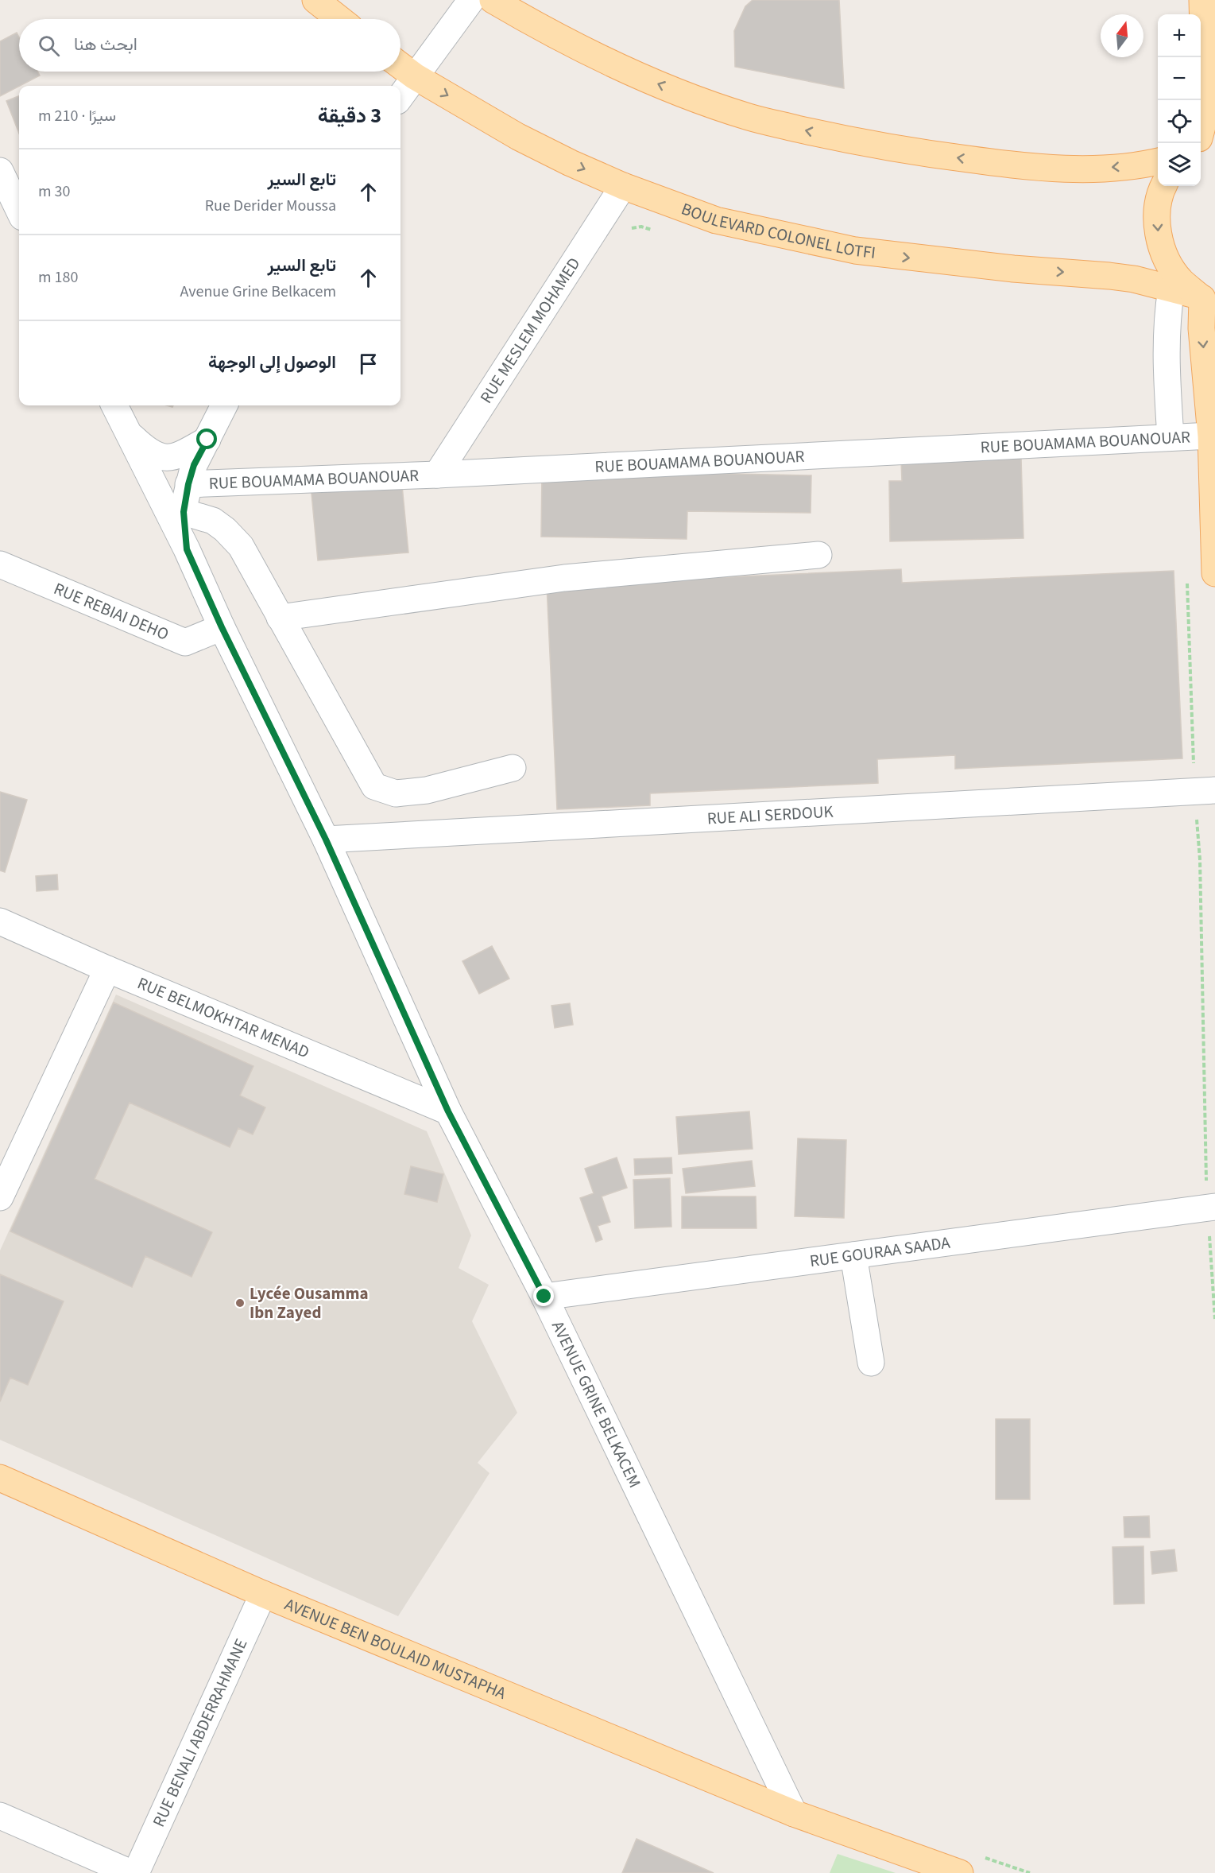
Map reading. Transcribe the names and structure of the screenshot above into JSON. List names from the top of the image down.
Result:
{
  "streets": {
    "main road": ["BOULEVARD COLONEL LOTFI", "AVENUE BEN BOULAID MUSTAPHA"],
    "street": [
      "RUE MESLEM MOHAMED",
      "RUE BOUAMAMA BOUANOUAR",
      "RUE REBIAI DEHO",
      "RUE ALI SERDOUK",
      "RUE BELMOKHTAR MENAD",
      "RUE GOURAA SAADA",
      "AVENUE GRINE BELKACEM",
      "RUE BENALI ABDERRAHMANE"
    ]
  },
  "crossings": [
    ["BOULEVARD COLONEL LOTFI", "RUE MESLEM MOHAMED"],
    ["RUE MESLEM MOHAMED", "RUE BOUAMAMA BOUANOUAR"],
    ["RUE REBIAI DEHO", "AVENUE GRINE BELKACEM"],
    ["RUE ALI SERDOUK", "AVENUE GRINE BELKACEM"],
    ["RUE BELMOKHTAR MENAD", "AVENUE GRINE BELKACEM"],
    ["RUE GOURAA SAADA", "AVENUE GRINE BELKACEM"],
    ["AVENUE GRINE BELKACEM", "AVENUE BEN BOULAID MUSTAPHA"],
    ["AVENUE BEN BOULAID MUSTAPHA", "RUE BENALI ABDERRAHMANE"]
  ],
  "places": ["Lycée Ousamma Ibn Zayed"],
  "north": "top",
  "page": {
    "map_buttons": ["+", "−"],
    "search": "ابحث هنا",
    "heading": ["3 دقيقة", "سيرًا · 210 m"],
    "list": [
      ["تابع السير", "Rue Derider Moussa", "30 m"],
      ["تابع السير", "Avenue Grine Belkacem", "180 m"],
      "الوصول إلى الوجهة"
    ]
  }
}
